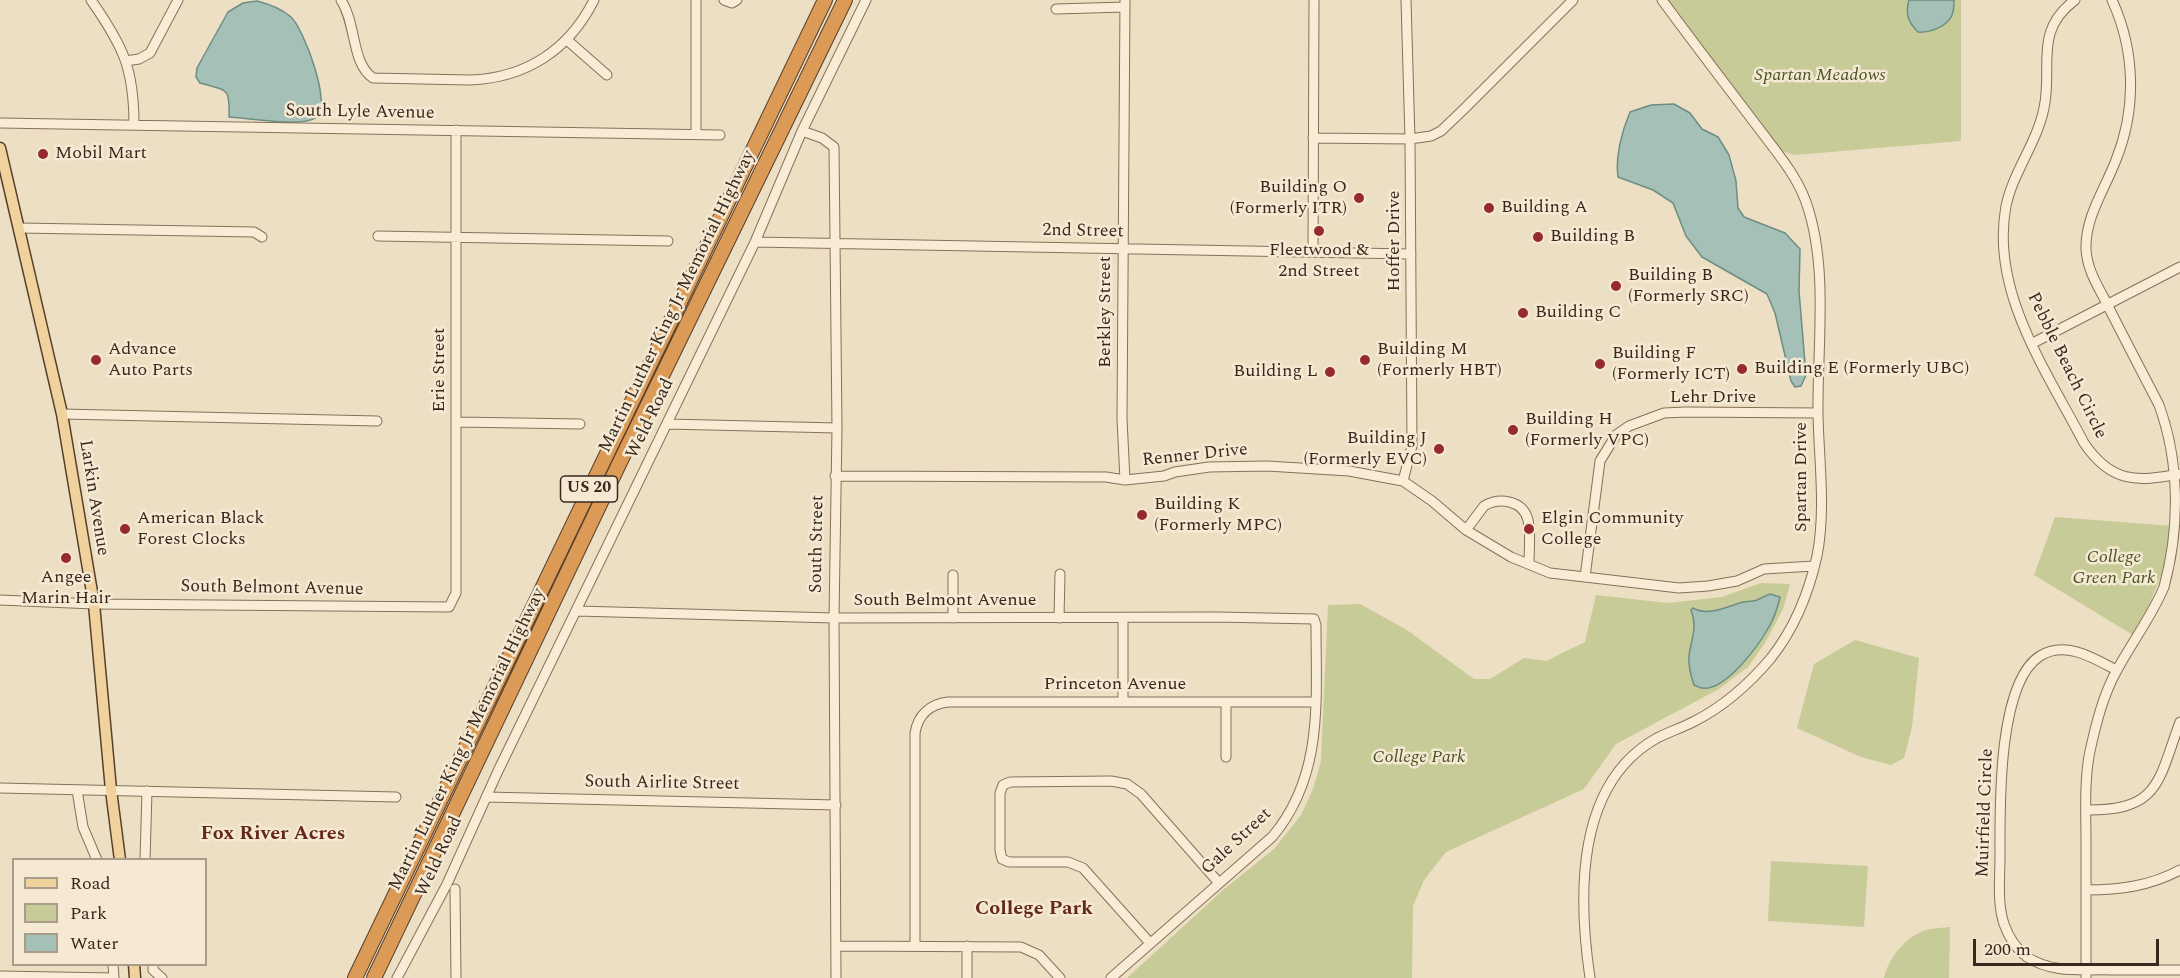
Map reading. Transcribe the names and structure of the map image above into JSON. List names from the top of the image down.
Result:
{
  "streets": {
    "highway": ["Martin Luther King Jr Memorial Highway", "US 20"],
    "main road": ["Larkin Avenue"],
    "street": [
      "South Lyle Avenue",
      "2nd Street",
      "Hoffer Drive",
      "Berkley Street",
      "Pebble Beach Circle",
      "Erie Street",
      "Lehr Drive",
      "Weld Road",
      "Renner Drive",
      "Spartan Drive",
      "South Street",
      "South Belmont Avenue",
      "Princeton Avenue",
      "South Airlite Street",
      "Muirfield Circle",
      "Gale Street"
    ]
  },
  "crossings": [
    ["South Lyle Avenue", "Erie Street"],
    ["2nd Street", "Hoffer Drive"],
    ["2nd Street", "Berkley Street"],
    ["2nd Street", "Weld Road"],
    ["2nd Street", "South Street"],
    ["Hoffer Drive", "Renner Drive"],
    ["Berkley Street", "Renner Drive"],
    ["Erie Street", "South Belmont Avenue"],
    ["Lehr Drive", "Renner Drive"],
    ["Lehr Drive", "Spartan Drive"],
    ["Weld Road", "South Street"],
    ["Weld Road", "South Belmont Avenue"],
    ["Weld Road", "South Airlite Street"],
    ["Renner Drive", "Spartan Drive"],
    ["Renner Drive", "South Street"],
    ["Larkin Avenue", "South Belmont Avenue"],
    ["South Street", "South Belmont Avenue"],
    ["South Street", "South Airlite Street"],
    ["South Belmont Avenue", "Gale Street"],
    ["Princeton Avenue", "Gale Street"]
  ],
  "districts": ["Fox River Acres", "College Park"],
  "parks": ["Spartan Meadows", "College Green Park", "College Park"],
  "places": [
    "Mobil Mart",
    "Building O (Formerly ITR)",
    "Building A",
    "Fleetwood & 2nd Street",
    "Building B",
    "Building B (Formerly SRC)",
    "Building C",
    "Advance Auto Parts",
    "Building M (Formerly HBT)",
    "Building F (Formerly ICT)",
    "Building E (Formerly UBC)",
    "Building L",
    "Building H (Formerly VPC)",
    "Building J (Formerly EVC)",
    "Building K (Formerly MPC)",
    "American Black Forest Clocks",
    "Elgin Community College",
    "Angee Marin Hair"
  ],
  "legend": ["Road", "Park", "Water"],
  "scale_bar": "200 m"
}
